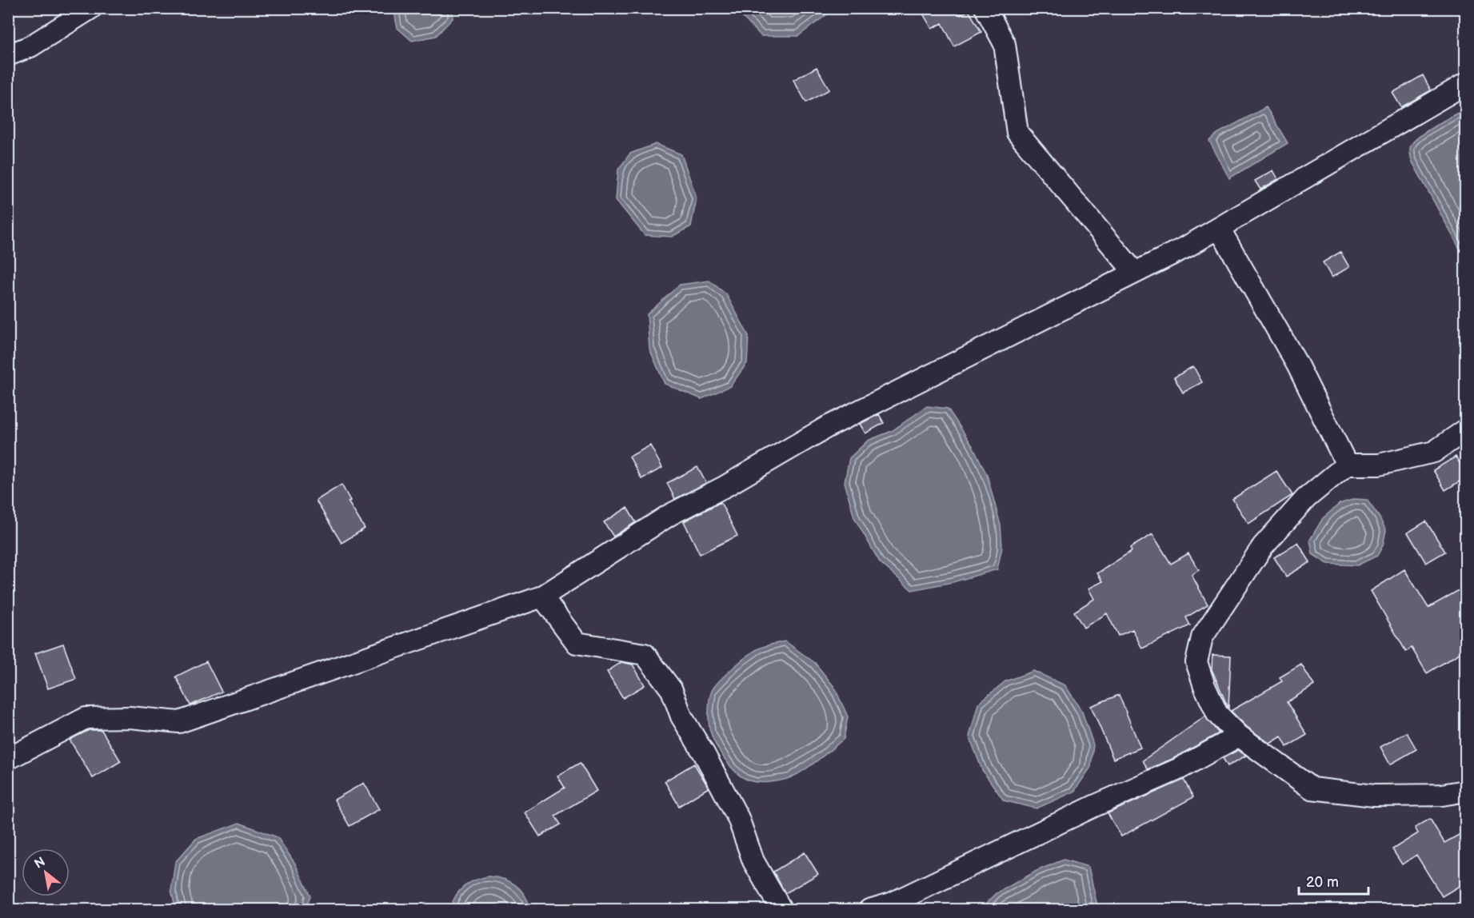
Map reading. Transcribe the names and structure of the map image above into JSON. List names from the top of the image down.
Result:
{
  "scale_bar": "20 m",
  "north": "top left"
}
